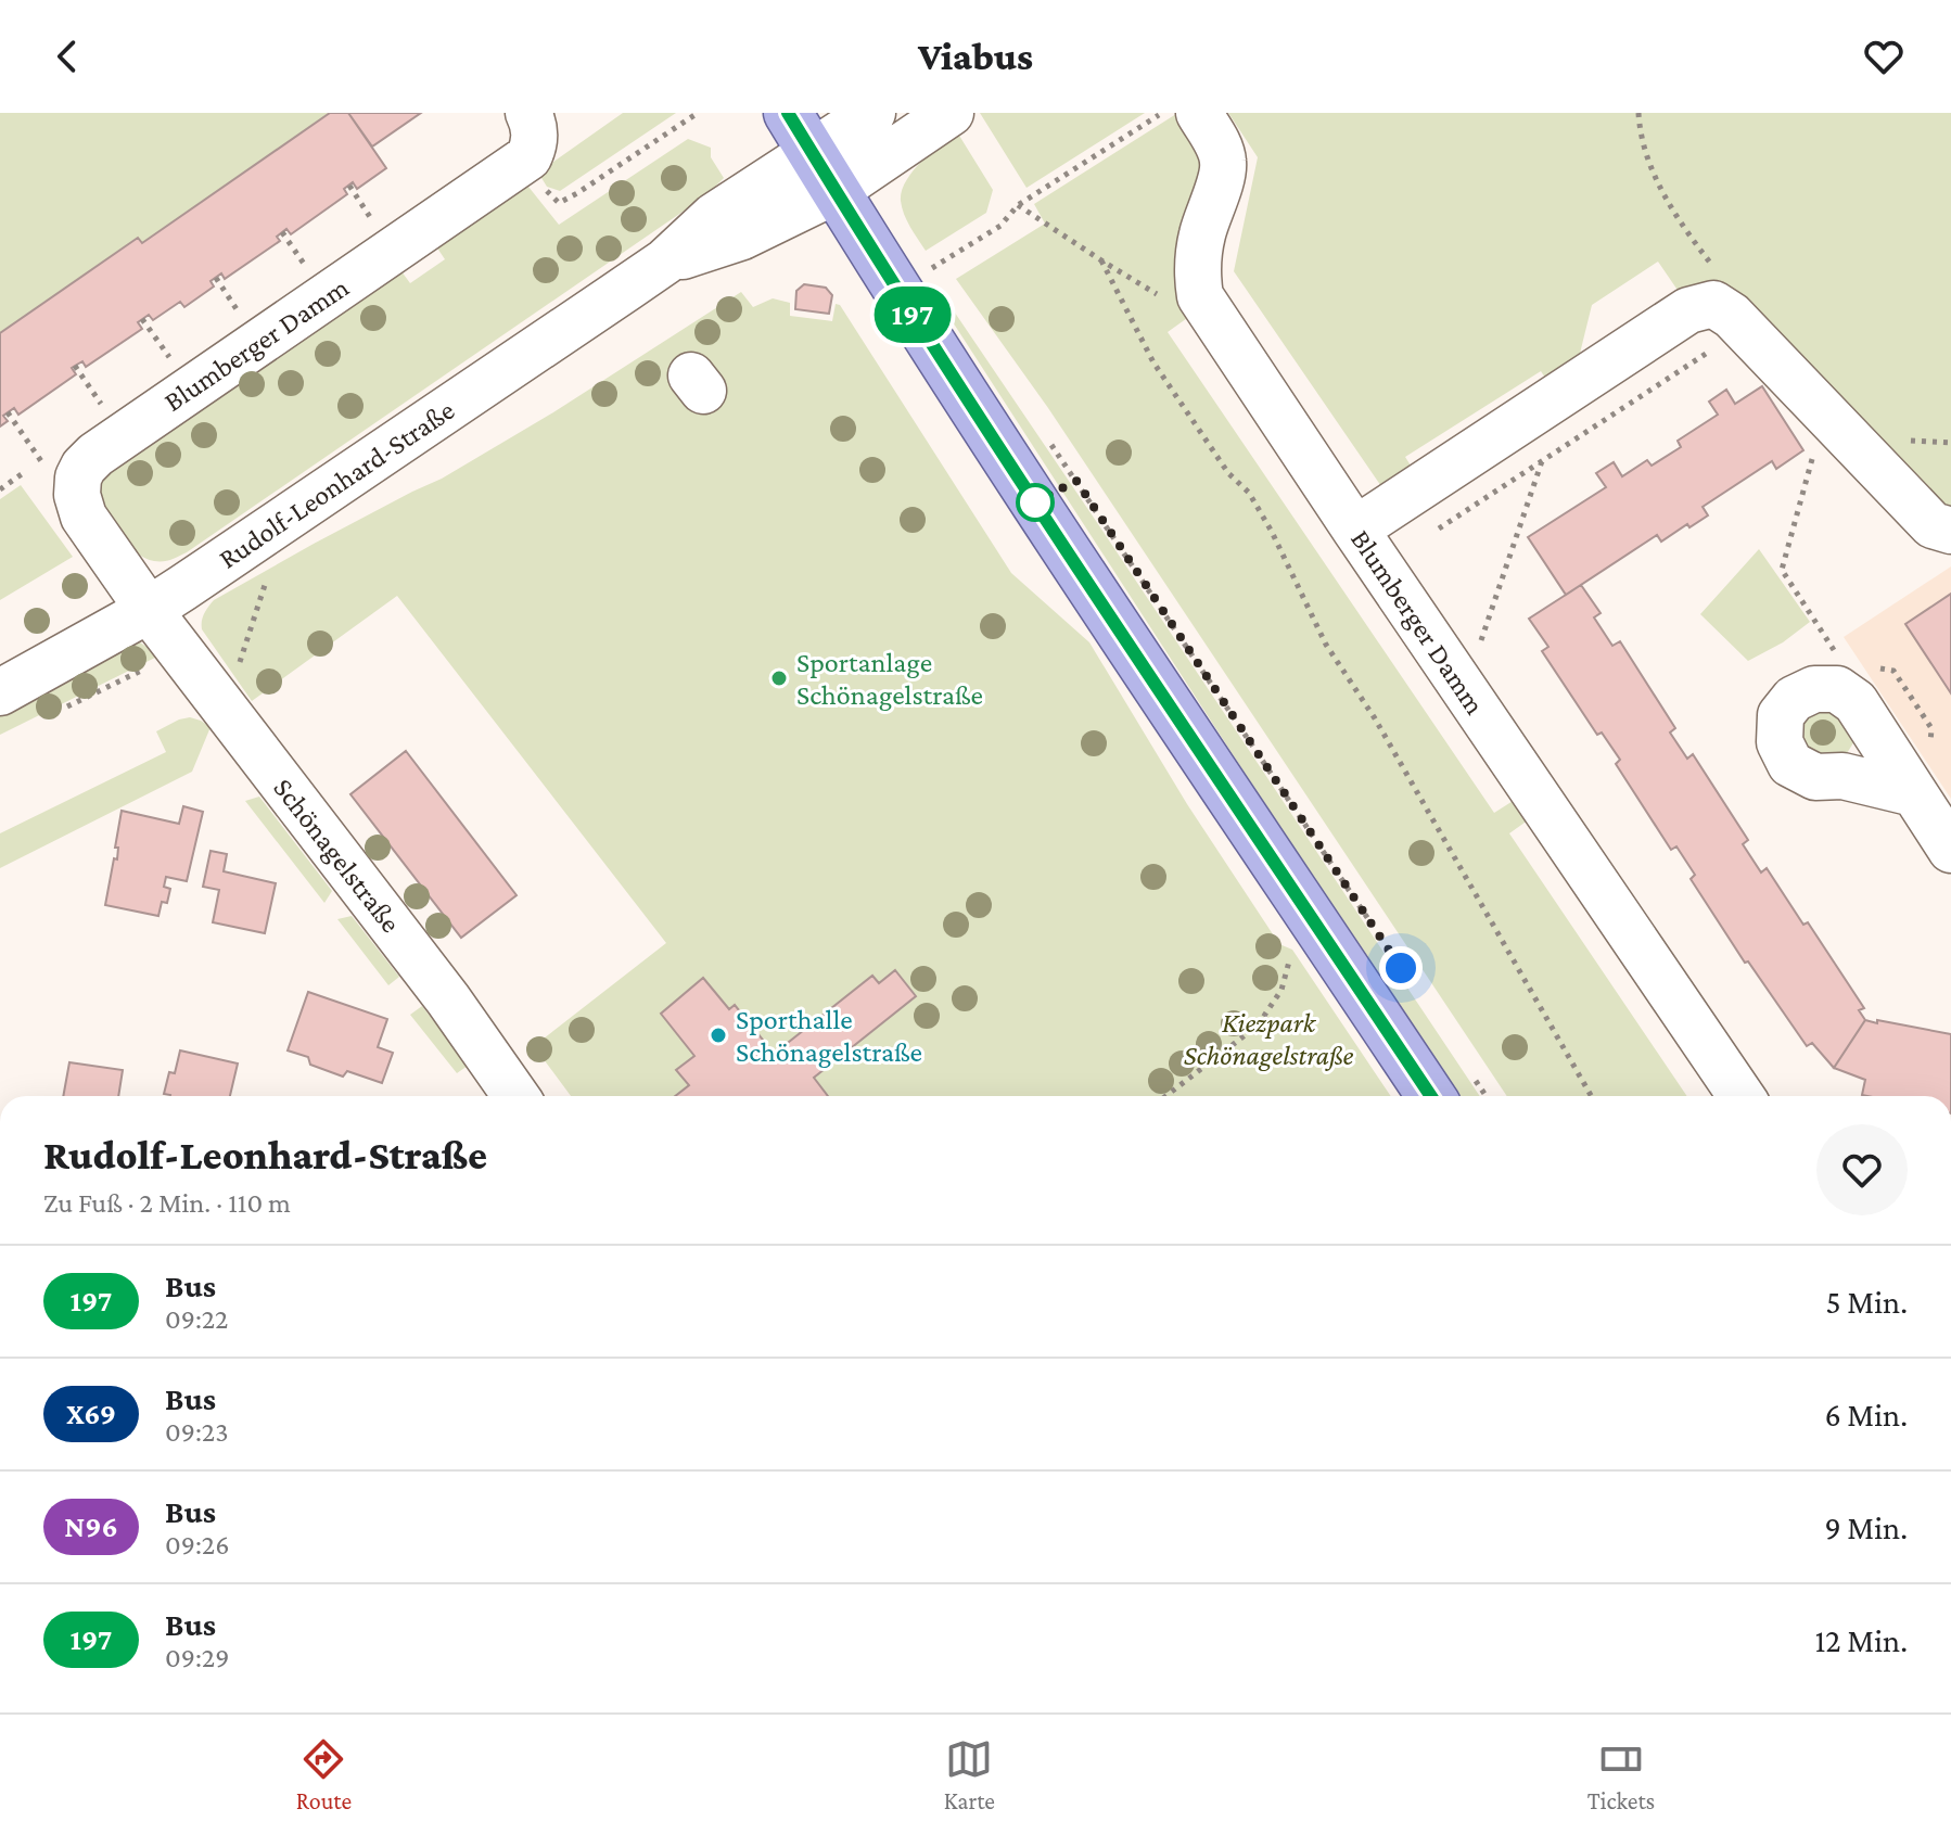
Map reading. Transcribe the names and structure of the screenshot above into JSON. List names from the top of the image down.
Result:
{
  "streets": {
    "street": ["Blumberger Damm", "Rudolf-Leonhard-Straße", "Schönagelstraße"]
  },
  "crossings": [
    ["Blumberger Damm", "Rudolf-Leonhard-Straße"],
    ["Blumberger Damm", "Schönagelstraße"],
    ["Rudolf-Leonhard-Straße", "Schönagelstraße"]
  ],
  "parks": ["Kiezpark Schönagelstraße"],
  "places": ["Sportanlage Schönagelstraße", "Sporthalle Schönagelstraße"],
  "lines": ["bus line 197"],
  "page": {
    "header": "Viabus",
    "on_map": "197",
    "heading": ["Rudolf-Leonhard-Straße", "Zu Fuß · 2 Min. · 110 m"],
    "list": [
      {
        "mark": "197",
        "name": "Bus",
        "note": "09:22",
        "value": "5 Min."
      },
      {
        "mark": "X69",
        "name": "Bus",
        "note": "09:23",
        "value": "6 Min."
      },
      {
        "mark": "N96",
        "name": "Bus",
        "note": "09:26",
        "value": "9 Min."
      },
      {
        "mark": "197",
        "name": "Bus",
        "note": "09:29",
        "value": "12 Min."
      }
    ],
    "tabs": ["Route", "Karte", "Tickets"]
  }
}
